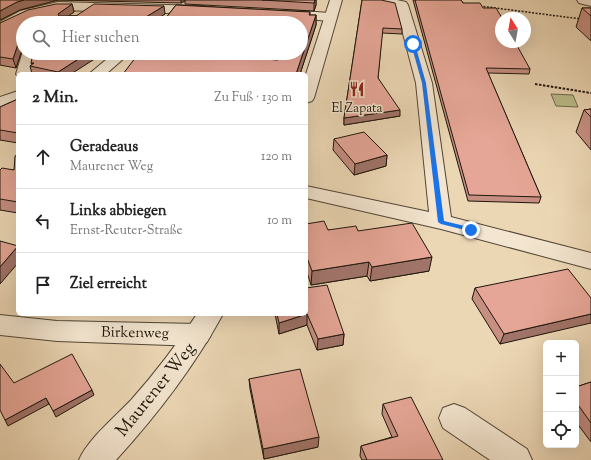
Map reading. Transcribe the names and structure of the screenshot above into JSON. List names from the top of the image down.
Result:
{
  "streets": {
    "street": ["Birkenweg", "Maurener Weg"]
  },
  "crossings": [
    ["Birkenweg", "Maurener Weg"]
  ],
  "places": {
    "restaurant": ["El Zapata"]
  },
  "north": "top",
  "page": {
    "search": "Hier suchen",
    "heading": ["2 Min.", "Zu Fuß · 130 m"],
    "list": [
      ["Geradeaus", "Maurener Weg", "120 m"],
      ["Links abbiegen", "Ernst-Reuter-Straße", "10 m"],
      "Ziel erreicht"
    ],
    "map_buttons": ["+", "−"]
  }
}
